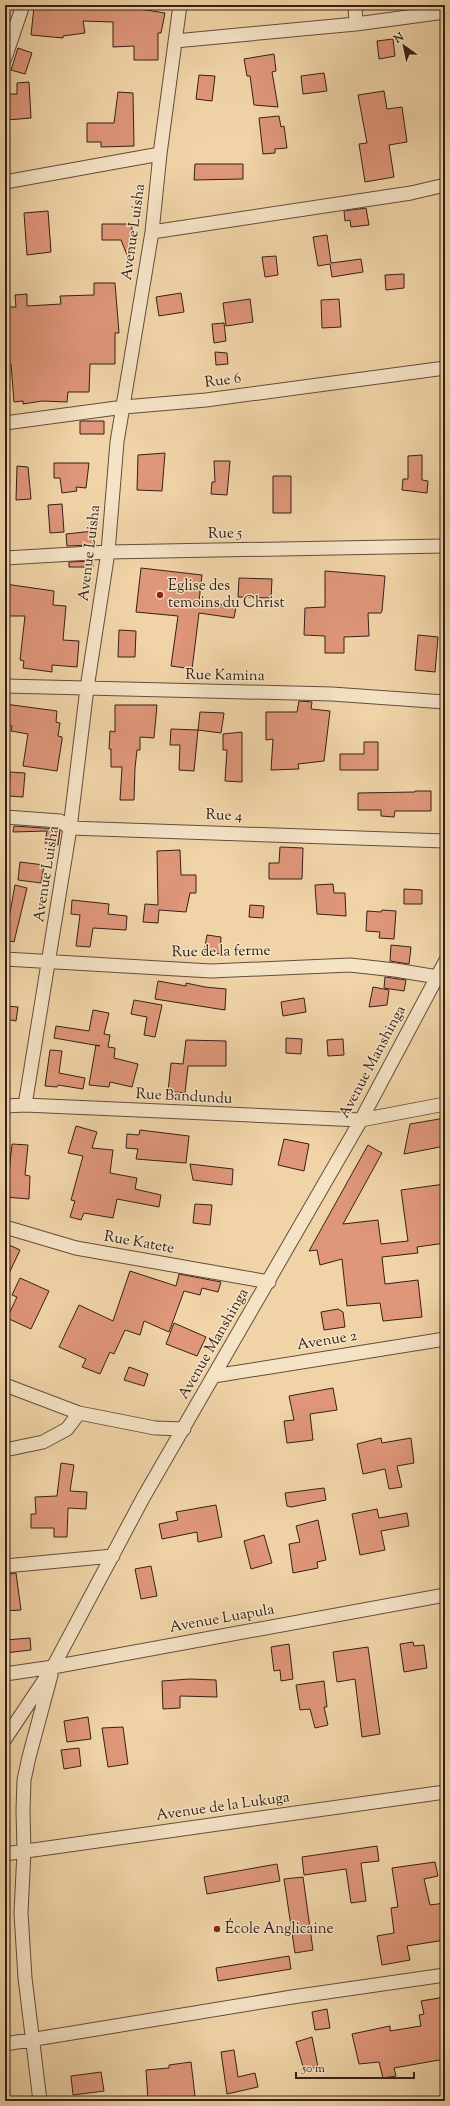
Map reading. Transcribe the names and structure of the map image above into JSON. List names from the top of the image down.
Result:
{
  "streets": {
    "street": [
      "Avenue Luisha",
      "Rue 6",
      "Rue 5",
      "Rue Kamina",
      "Rue 4",
      "Rue de la ferme",
      "Avenue Manshinga",
      "Rue Bandundu",
      "Rue Katete",
      "Avenue 2",
      "Avenue Luapula",
      "Avenue de la Lukuga"
    ]
  },
  "crossings": [
    ["Avenue Luisha", "Rue 6"],
    ["Avenue Luisha", "Rue 5"],
    ["Avenue Luisha", "Rue Kamina"],
    ["Avenue Luisha", "Rue 4"],
    ["Avenue Luisha", "Rue de la ferme"],
    ["Avenue Luisha", "Rue Bandundu"],
    ["Rue de la ferme", "Avenue Manshinga"],
    ["Avenue Manshinga", "Rue Bandundu"],
    ["Avenue Manshinga", "Rue Katete"],
    ["Avenue Manshinga", "Avenue 2"],
    ["Avenue Manshinga", "Avenue Luapula"]
  ],
  "places": ["Eglise des temoins du Christ", "École Anglicaine"],
  "scale_bar": "50 m",
  "north": "top left"
}
